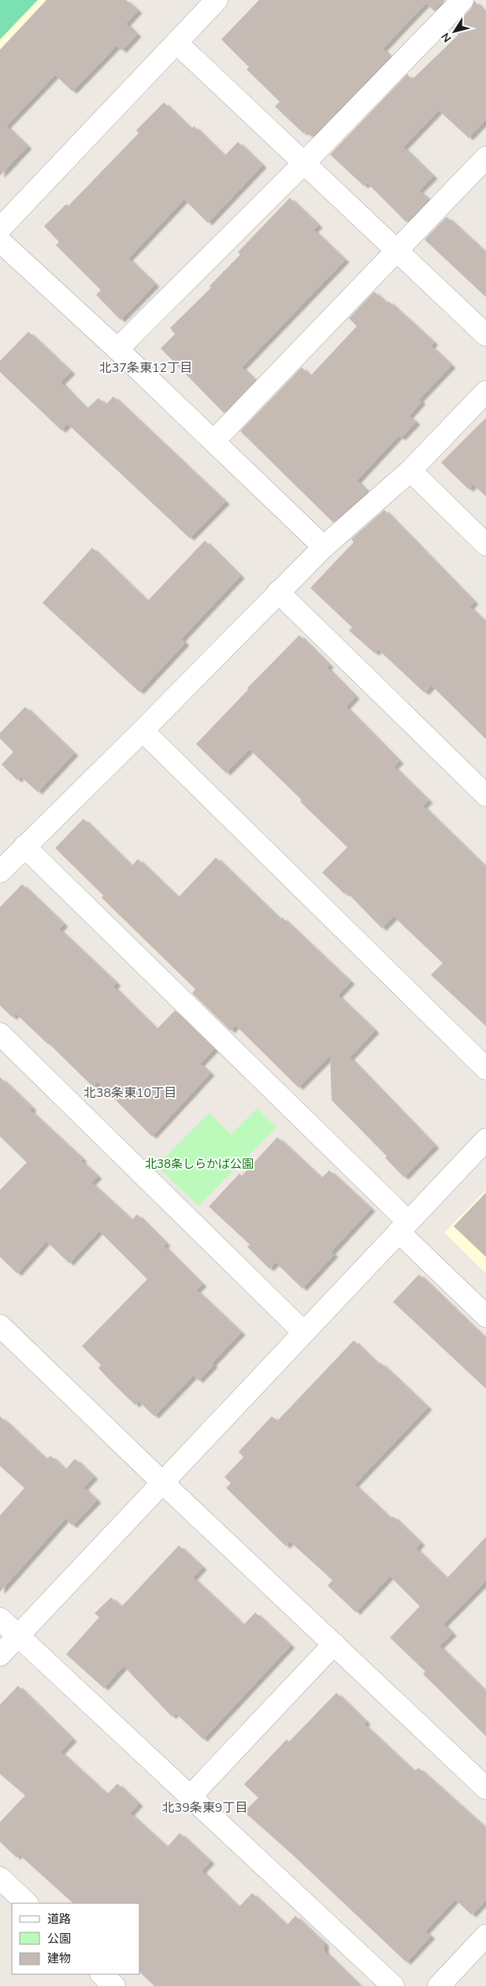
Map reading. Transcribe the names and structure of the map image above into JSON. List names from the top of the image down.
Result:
{
  "districts": ["北37条東12丁目", "北38条東10丁目", "北39条東9丁目"],
  "parks": ["北38条しらかば公園"],
  "legend": ["道路", "公園", "建物"],
  "north": "bottom left"
}
